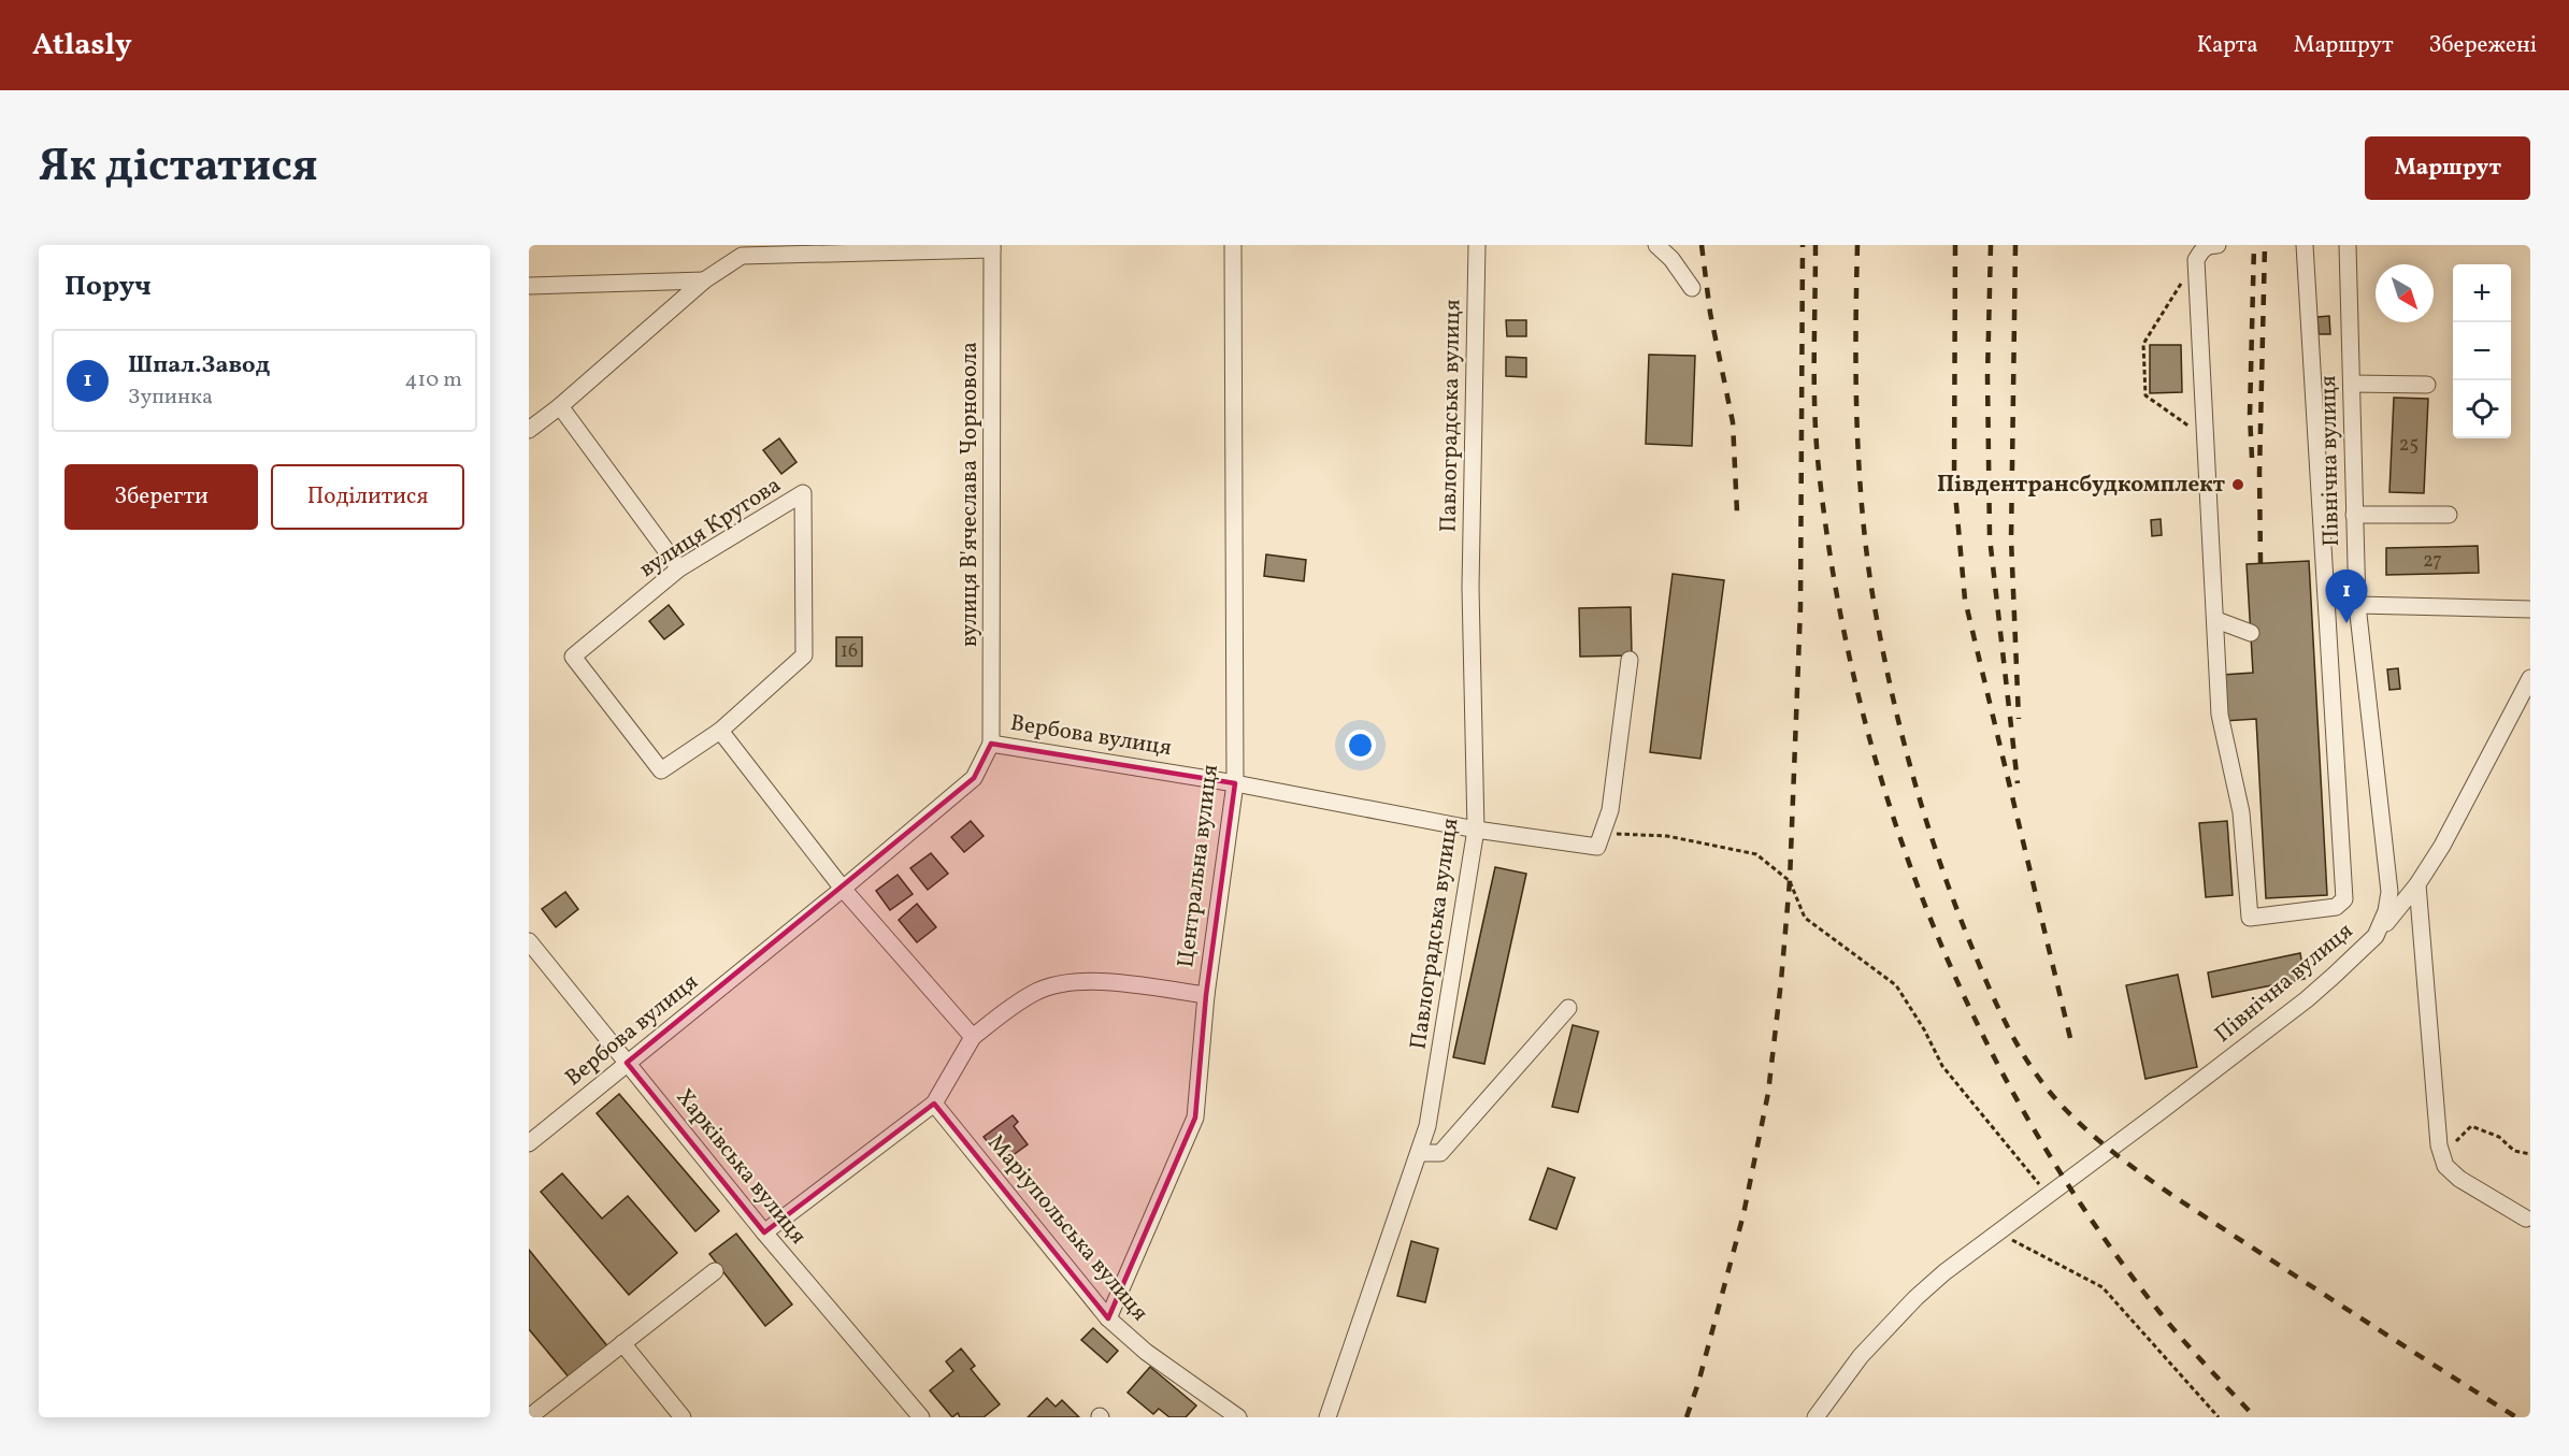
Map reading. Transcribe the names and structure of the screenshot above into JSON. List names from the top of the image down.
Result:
{
  "streets": {
    "street": [
      "Павлоградська вулиця",
      "Північна вулиця",
      "вулиця В'ячеслава Чорновола",
      "вулиця Кругова",
      "Вербова вулиця",
      "Центральна вулиця",
      "Харківська вулиця",
      "Маріупольська вулиця"
    ]
  },
  "crossings": [
    ["Павлоградська вулиця", "Вербова вулиця"],
    ["вулиця В'ячеслава Чорновола", "Вербова вулиця"],
    ["Вербова вулиця", "Центральна вулиця"],
    ["Вербова вулиця", "Харківська вулиця"],
    ["Центральна вулиця", "Маріупольська вулиця"]
  ],
  "places": ["Південтрансбудкомплект"],
  "house_numbers": ["25", "27", "16"],
  "north": "bottom right",
  "page": {
    "header": "Atlasly",
    "nav": ["Карта", "Маршрут", "Збережені"],
    "title": "Як дістатися",
    "buttons": [
      "Маршрут",
      ["Зберегти", "Поділитися"]
    ],
    "heading": "Поруч",
    "map_buttons": ["+", "−"],
    "list": [
      {
        "mark": "1",
        "name": "Шпал.Завод",
        "note": "Зупинка",
        "value": "410 m"
      }
    ],
    "pins": "1"
  }
}
